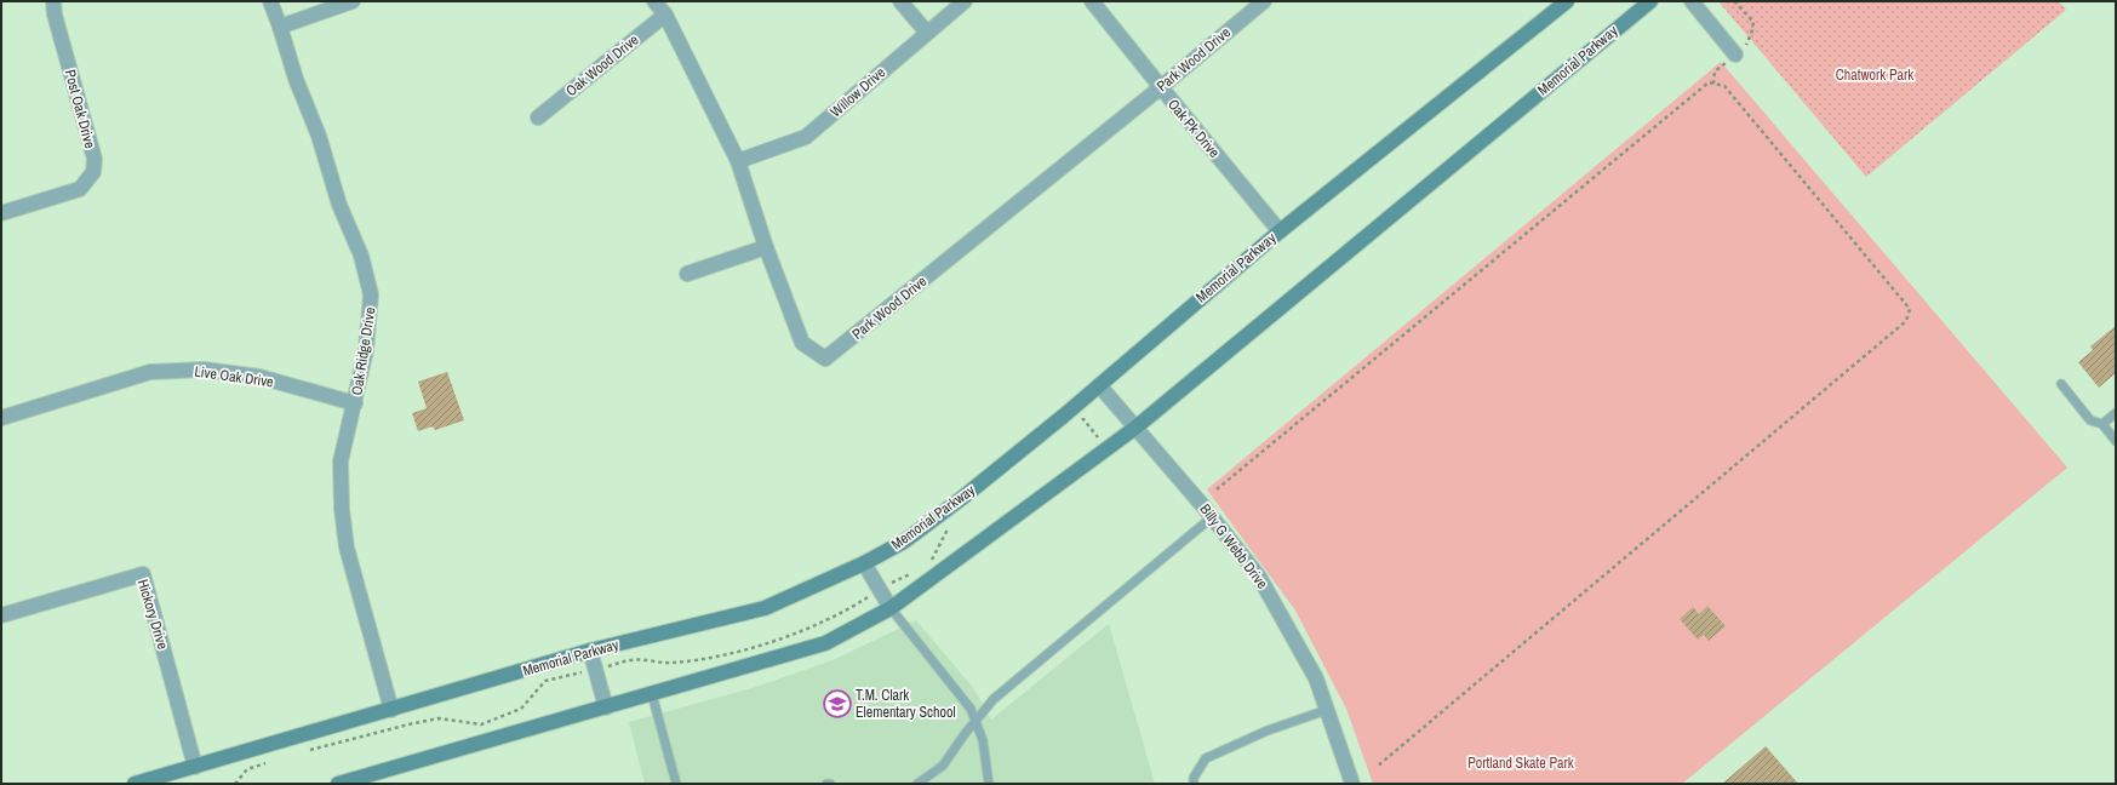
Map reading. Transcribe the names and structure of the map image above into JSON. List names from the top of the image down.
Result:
{
  "streets": {
    "street": [
      "Park Wood Drive",
      "Memorial Parkway",
      "Oak Wood Drive",
      "Willow Drive",
      "Post Oak Drive",
      "Oak Pk Drive",
      "Oak Ridge Drive",
      "Live Oak Drive",
      "Billy G Webb Drive",
      "Hickory Drive"
    ]
  },
  "crossings": [
    ["Park Wood Drive", "Oak Wood Drive"],
    ["Park Wood Drive", "Willow Drive"],
    ["Park Wood Drive", "Oak Pk Drive"],
    ["Memorial Parkway", "Oak Pk Drive"],
    ["Memorial Parkway", "Oak Ridge Drive"],
    ["Memorial Parkway", "Billy G Webb Drive"],
    ["Memorial Parkway", "Hickory Drive"],
    ["Oak Ridge Drive", "Live Oak Drive"]
  ],
  "parks": ["Chatwork Park", "Portland Skate Park"],
  "places": {
    "school or university": ["T.M. Clark Elementary School"]
  }
}
